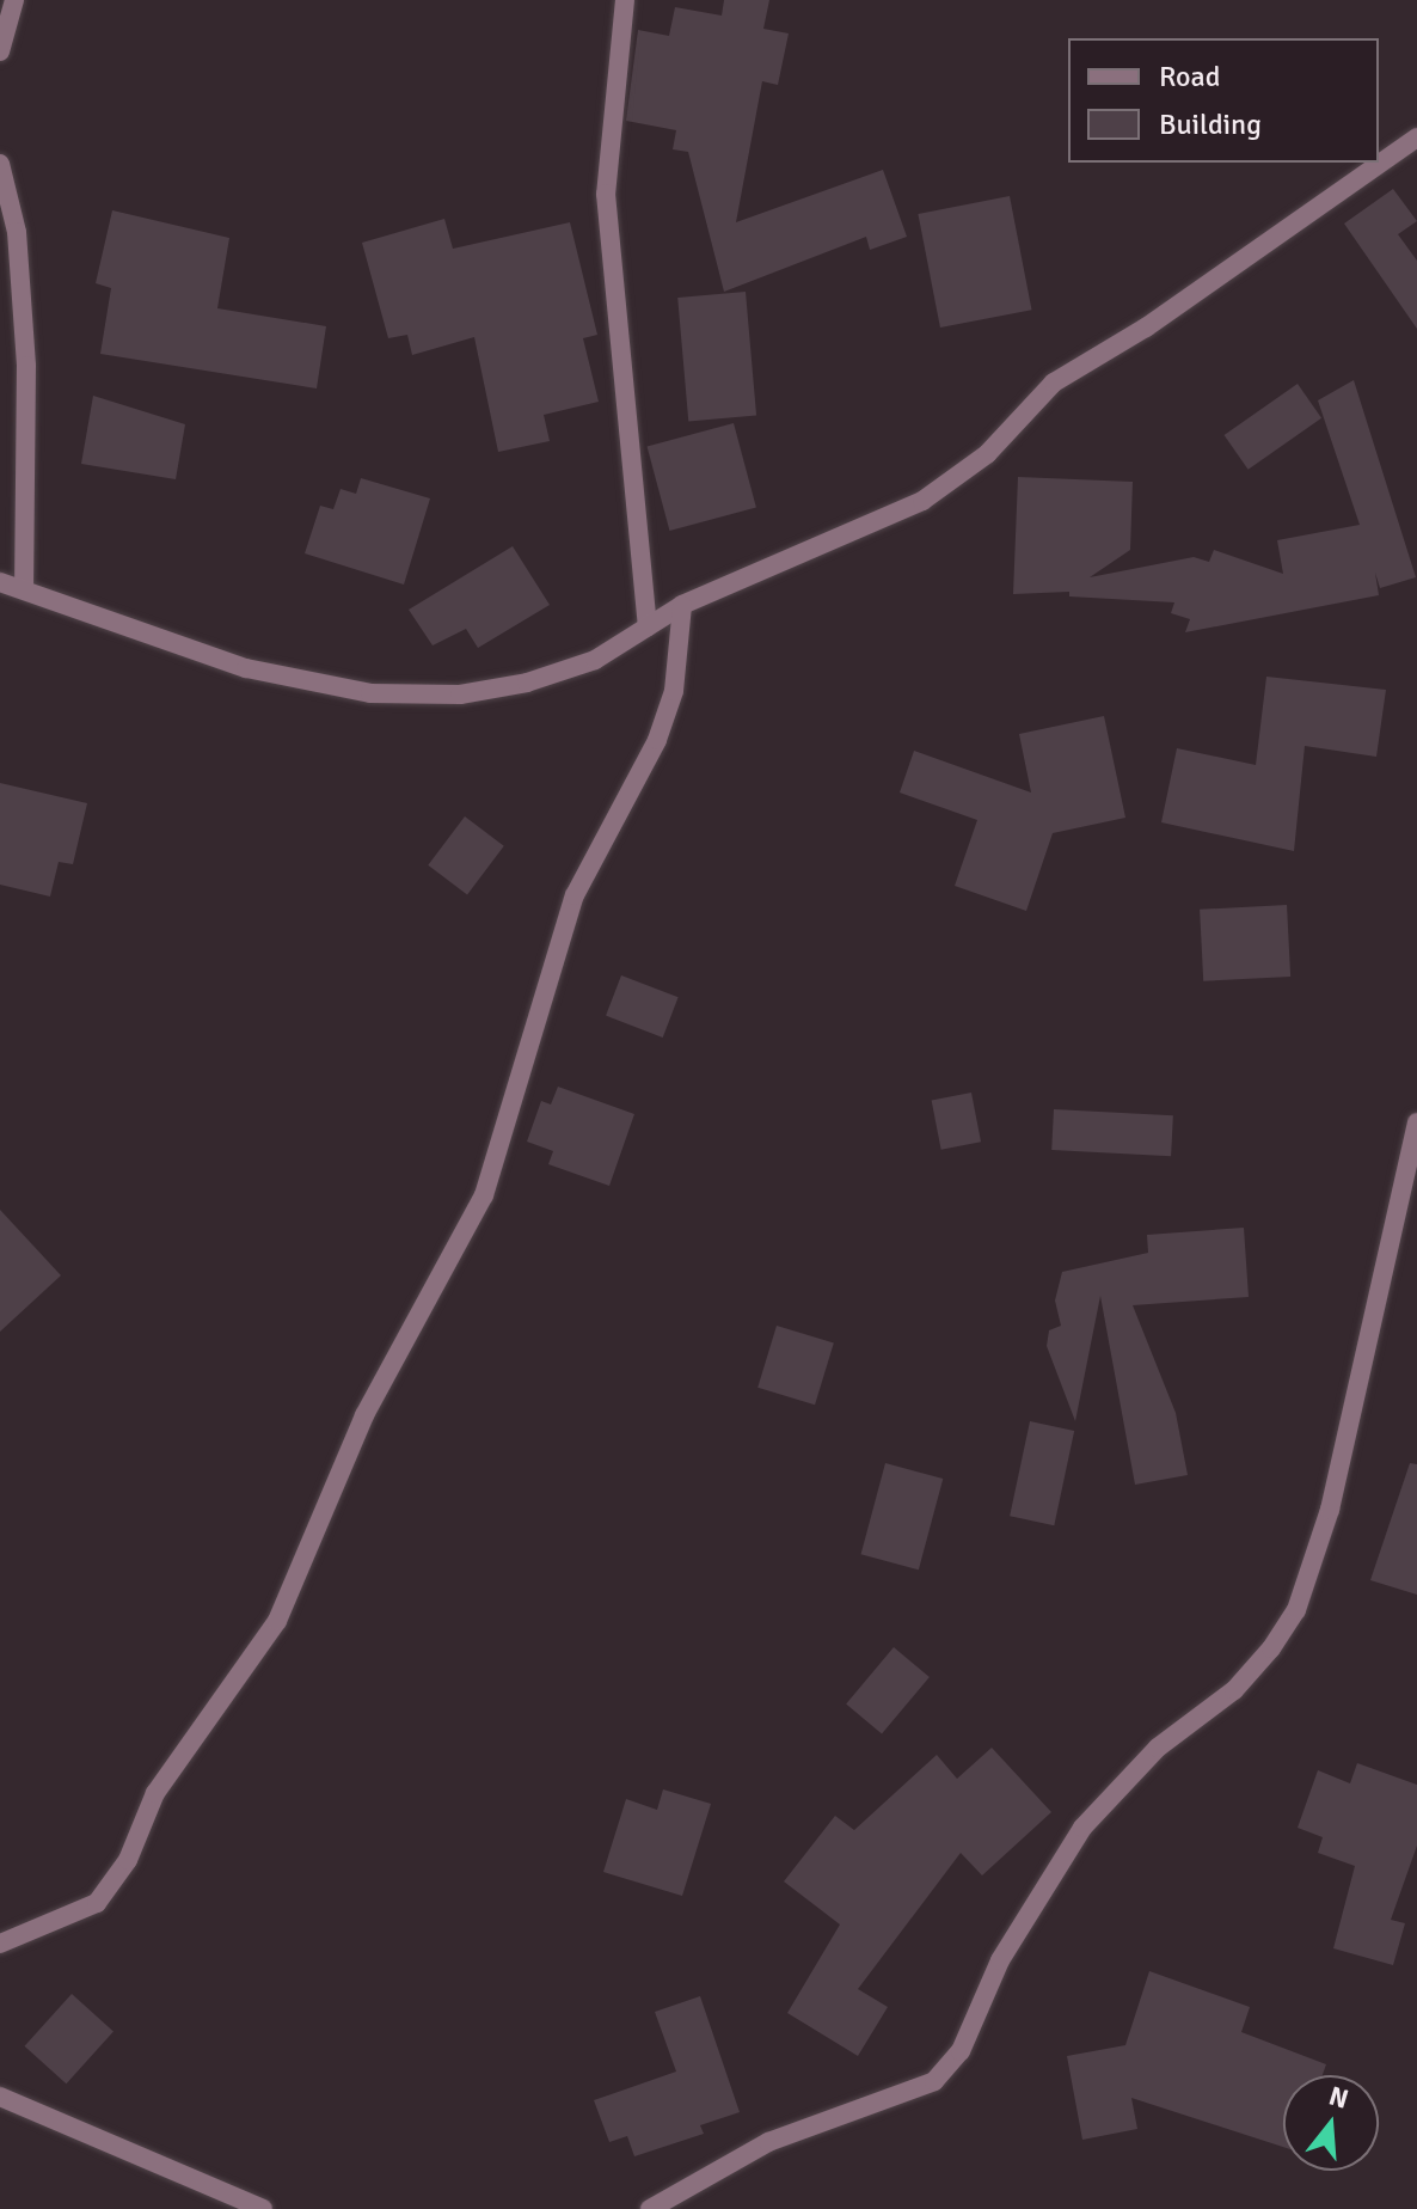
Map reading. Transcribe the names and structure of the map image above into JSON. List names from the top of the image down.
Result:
{
  "legend": ["Road", "Building"],
  "north": "top"
}
